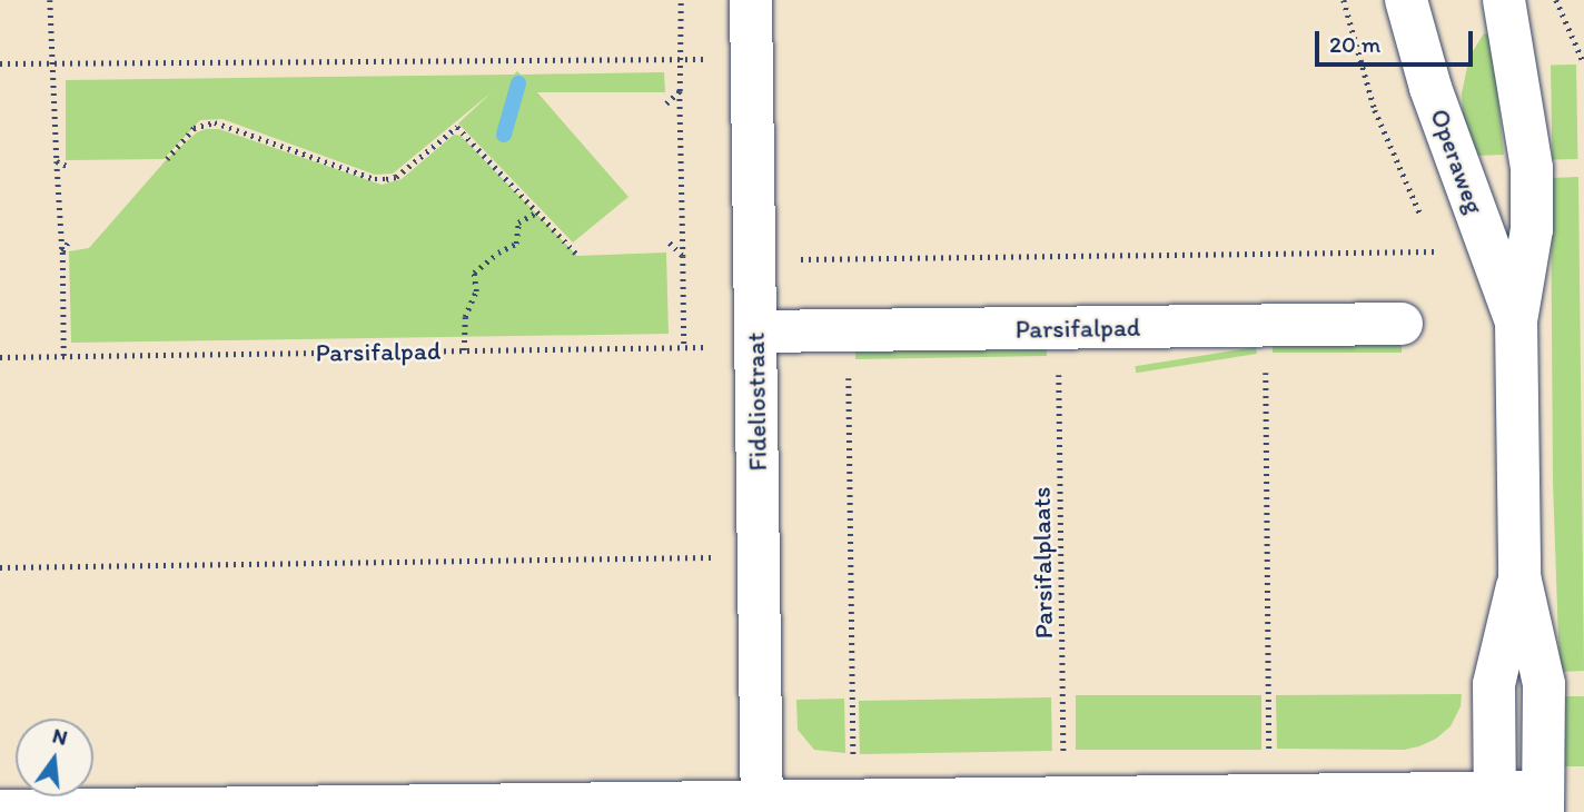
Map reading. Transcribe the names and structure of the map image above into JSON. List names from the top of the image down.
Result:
{
  "streets": {
    "street": ["Operaweg", "Parsifalpad", "Fideliostraat"],
    "path": ["Parsifalplaats"]
  },
  "crossings": [
    ["Parsifalpad", "Fideliostraat"],
    ["Parsifalpad", "Parsifalplaats"]
  ],
  "scale_bar": "20 m",
  "north": "top"
}
